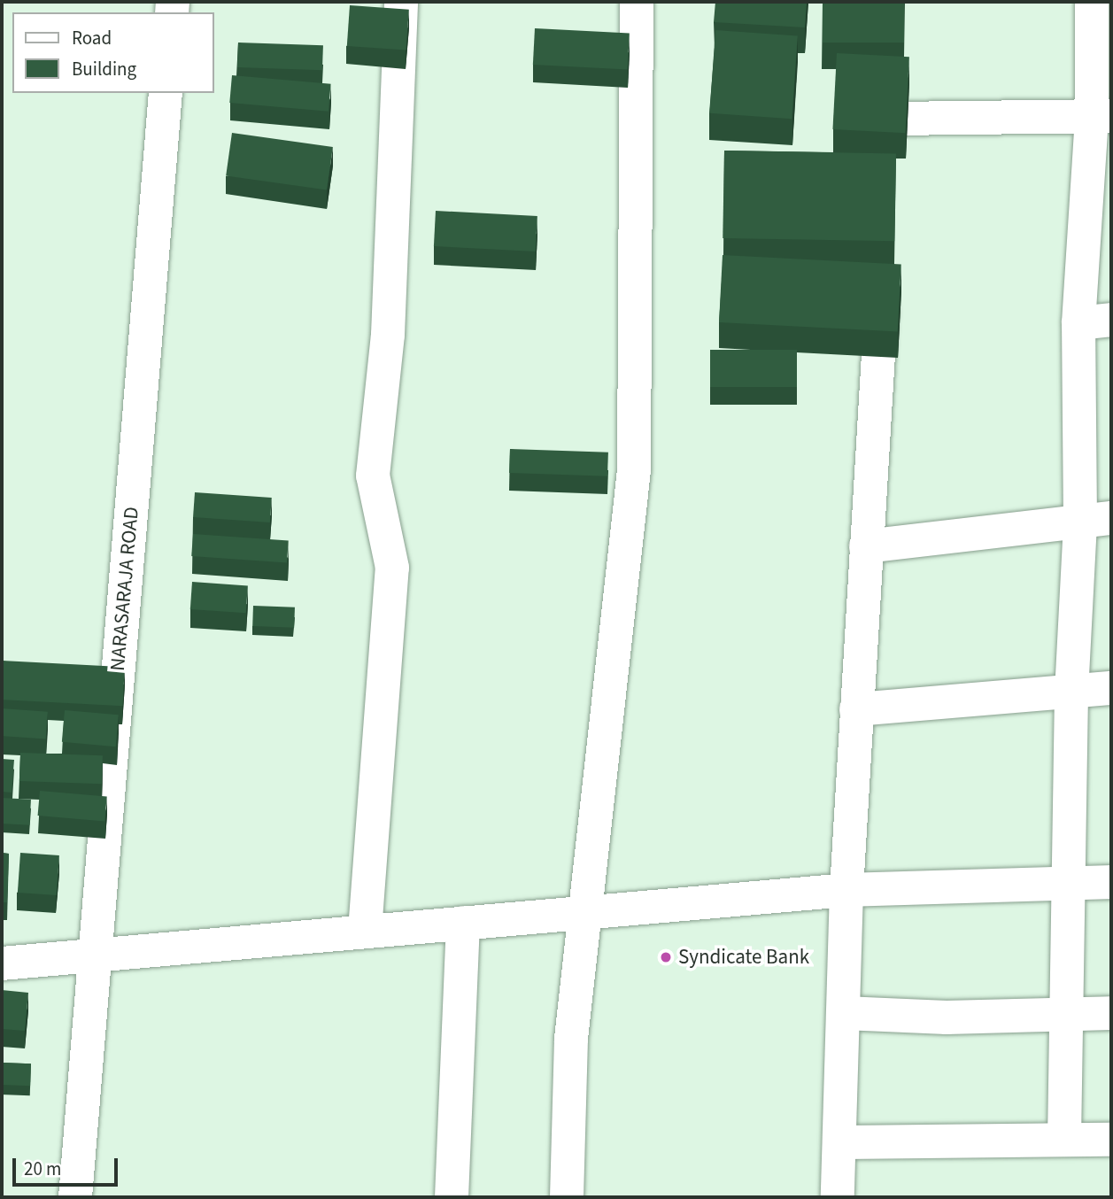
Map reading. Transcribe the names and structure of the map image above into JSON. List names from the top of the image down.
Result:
{
  "streets": {
    "street": ["NARASARAJA ROAD"]
  },
  "places": ["Syndicate Bank"],
  "legend": ["Road", "Building"],
  "scale_bar": "20 m"
}
